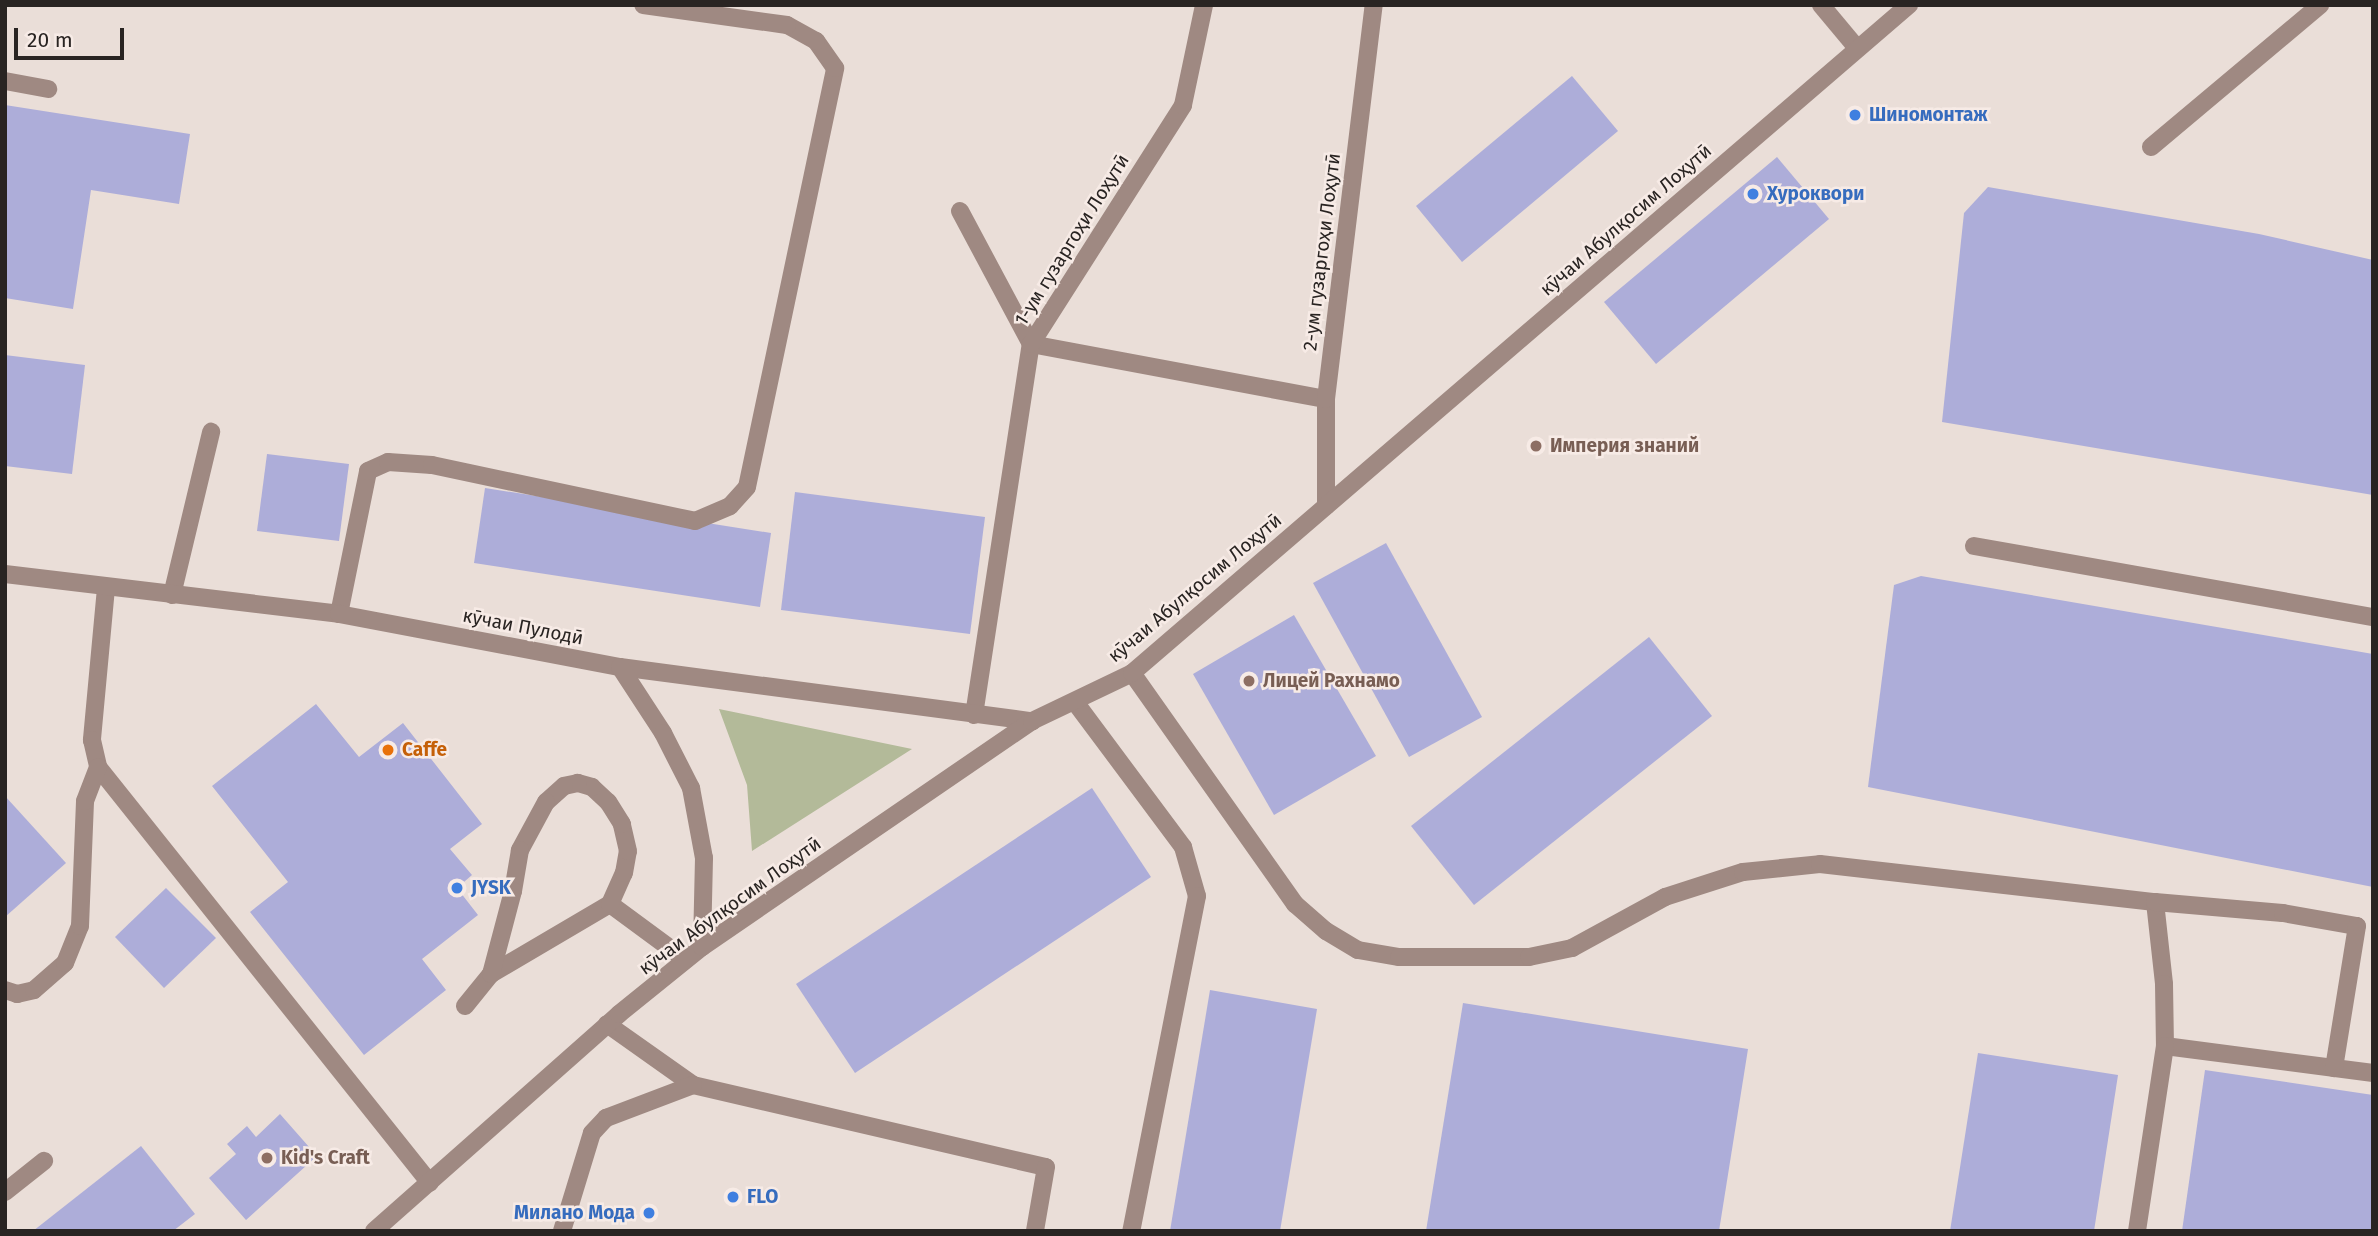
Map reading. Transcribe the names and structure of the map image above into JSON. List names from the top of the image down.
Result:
{
  "streets": {
    "street": [
      "кӯчаи Абулқосим Лоҳутӣ",
      "1-ум гузаргоҳи Лоҳутӣ",
      "2-ум гузаргоҳи Лоҳутӣ",
      "кӯчаи Пулодӣ"
    ]
  },
  "crossings": [
    ["кӯчаи Абулқосим Лоҳутӣ", "2-ум гузаргоҳи Лоҳутӣ"],
    ["кӯчаи Абулқосим Лоҳутӣ", "кӯчаи Пулодӣ"],
    ["1-ум гузаргоҳи Лоҳутӣ", "кӯчаи Пулодӣ"]
  ],
  "places": [
    "Шиномонтаж",
    "Хуроквори",
    "Империя знаний",
    "Лицей Рахнамо",
    "Caffe",
    "JYSK",
    "Kid's Craft",
    "FLO",
    "Милано Мода"
  ],
  "scale_bar": "20 m"
}
